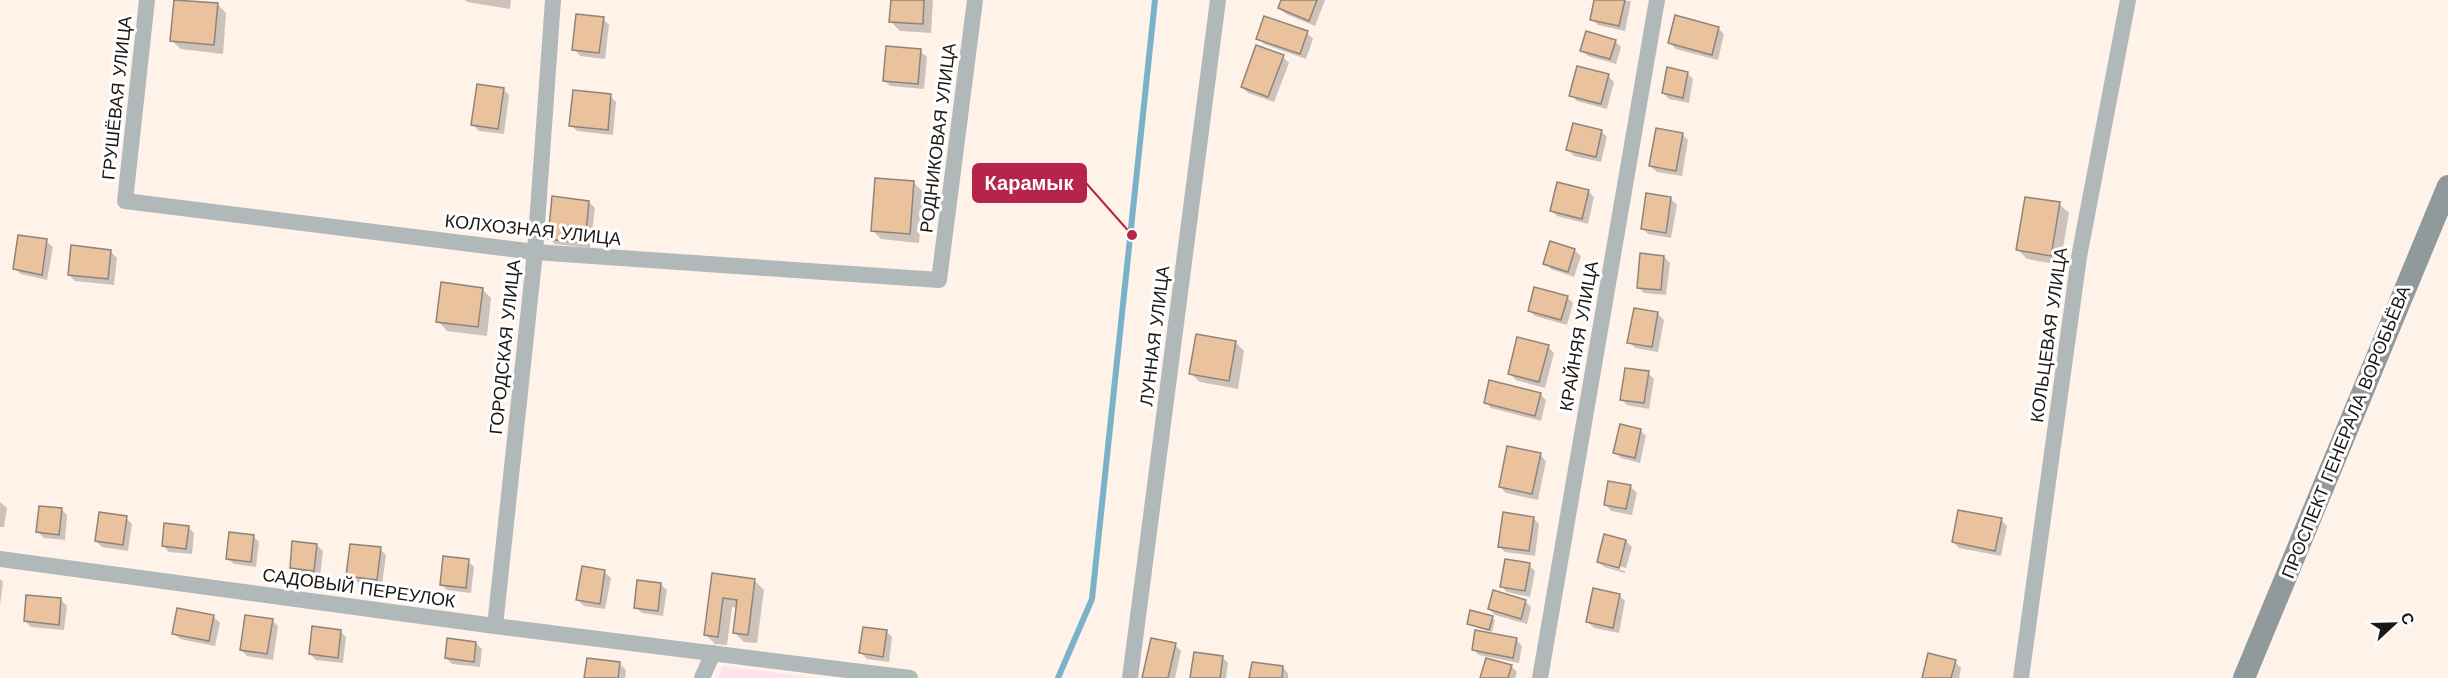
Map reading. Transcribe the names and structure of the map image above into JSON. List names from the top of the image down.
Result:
{
  "streets": {
    "main road": ["ПРОСПЕКТ ГЕНЕРАЛА ВОРОБЬЁВА"],
    "street": [
      "ГРУШЁВАЯ УЛИЦА",
      "РОДНИКОВАЯ УЛИЦА",
      "КОЛХОЗНАЯ УЛИЦА",
      "КОЛЬЦЕВАЯ УЛИЦА",
      "ЛУННАЯ УЛИЦА",
      "КРАЙНЯЯ УЛИЦА",
      "ГОРОДСКАЯ УЛИЦА",
      "САДОВЫЙ ПЕРЕУЛОК"
    ]
  },
  "crossings": [
    ["ГРУШЁВАЯ УЛИЦА", "КОЛХОЗНАЯ УЛИЦА"],
    ["РОДНИКОВАЯ УЛИЦА", "КОЛХОЗНАЯ УЛИЦА"],
    ["КОЛХОЗНАЯ УЛИЦА", "ГОРОДСКАЯ УЛИЦА"],
    ["ГОРОДСКАЯ УЛИЦА", "САДОВЫЙ ПЕРЕУЛОК"]
  ],
  "places": ["Карамык"],
  "north": "right"
}
